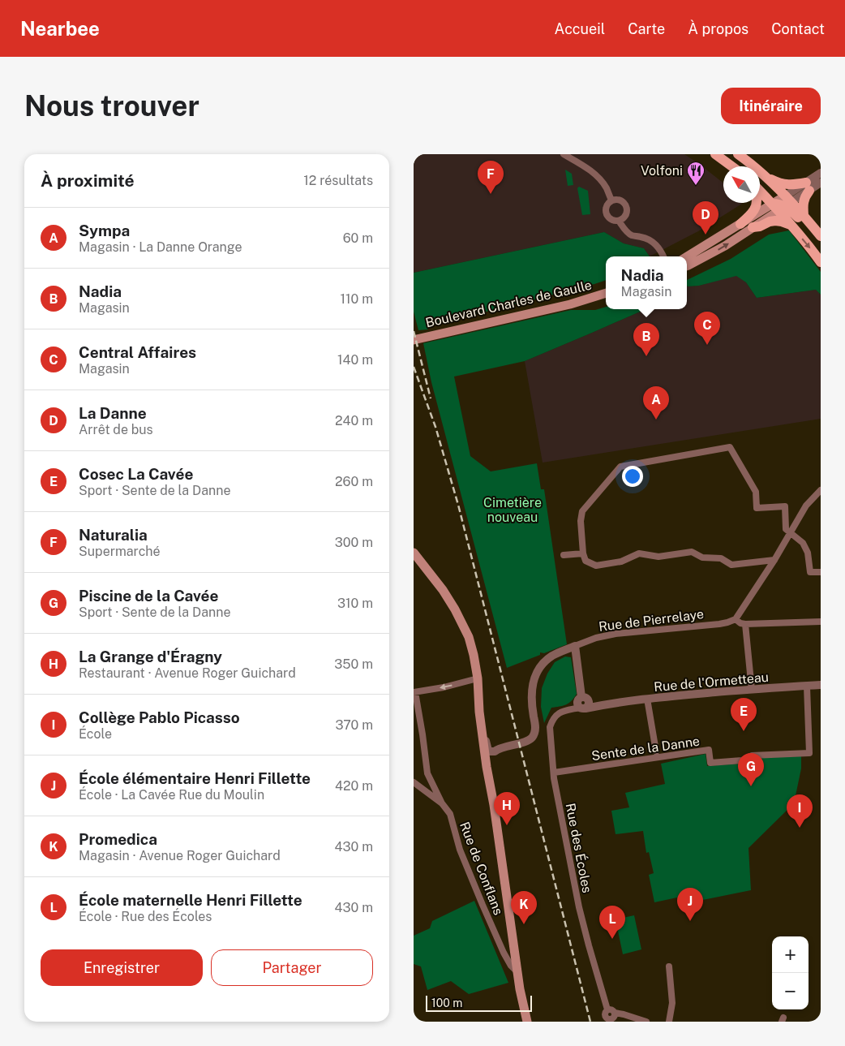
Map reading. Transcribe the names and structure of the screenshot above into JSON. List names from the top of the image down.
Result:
{
  "streets": {
    "main road": ["Boulevard Charles de Gaulle"],
    "street": [
      "Rue de Pierrelaye",
      "Rue de l'Ormetteau",
      "Sente de la Danne",
      "Rue des Écoles",
      "Rue de Conflans"
    ]
  },
  "crossings": [
    ["Rue de l'Ormetteau", "Sente de la Danne"],
    ["Rue de l'Ormetteau", "Rue des Écoles"],
    ["Sente de la Danne", "Rue des Écoles"]
  ],
  "parks": ["Cimetière nouveau"],
  "places": {
    "restaurant": ["Volfoni"]
  },
  "scale_bar": "100 m",
  "north": "top left",
  "page": {
    "header": "Nearbee",
    "nav": [
      "Accueil",
      "Carte",
      "À propos",
      "Contact"
    ],
    "buttons": [
      "Itinéraire",
      ["Enregistrer", "Partager"]
    ],
    "title": "Nous trouver",
    "heading": ["À proximité", "12 résultats"],
    "pins": [
      "F",
      "D",
      "C",
      "B",
      "A",
      "E",
      "G",
      "H",
      "I",
      "J",
      "K",
      "L"
    ],
    "list": [
      {
        "mark": "A",
        "name": "Sympa",
        "note": "Magasin · La Danne Orange",
        "value": "60 m"
      },
      {
        "mark": "B",
        "name": "Nadia",
        "note": "Magasin",
        "value": "110 m"
      },
      {
        "mark": "C",
        "name": "Central Affaires",
        "note": "Magasin",
        "value": "140 m"
      },
      {
        "mark": "D",
        "name": "La Danne",
        "note": "Arrêt de bus",
        "value": "240 m"
      },
      {
        "mark": "E",
        "name": "Cosec La Cavée",
        "note": "Sport · Sente de la Danne",
        "value": "260 m"
      },
      {
        "mark": "F",
        "name": "Naturalia",
        "note": "Supermarché",
        "value": "300 m"
      },
      {
        "mark": "G",
        "name": "Piscine de la Cavée",
        "note": "Sport · Sente de la Danne",
        "value": "310 m"
      },
      {
        "mark": "H",
        "name": "La Grange d'Éragny",
        "note": "Restaurant · Avenue Roger Guichard",
        "value": "350 m"
      },
      {
        "mark": "I",
        "name": "Collège Pablo Picasso",
        "note": "École",
        "value": "370 m"
      },
      {
        "mark": "J",
        "name": "École élémentaire Henri Fillette",
        "note": "École · La Cavée Rue du Moulin",
        "value": "420 m"
      },
      {
        "mark": "K",
        "name": "Promedica",
        "note": "Magasin · Avenue Roger Guichard",
        "value": "430 m"
      },
      {
        "mark": "L",
        "name": "École maternelle Henri Fillette",
        "note": "École · Rue des Écoles",
        "value": "430 m"
      }
    ],
    "popup": ["Nadia", "Magasin"],
    "map_buttons": ["+", "−"],
    "scale": "100 m"
  }
}
